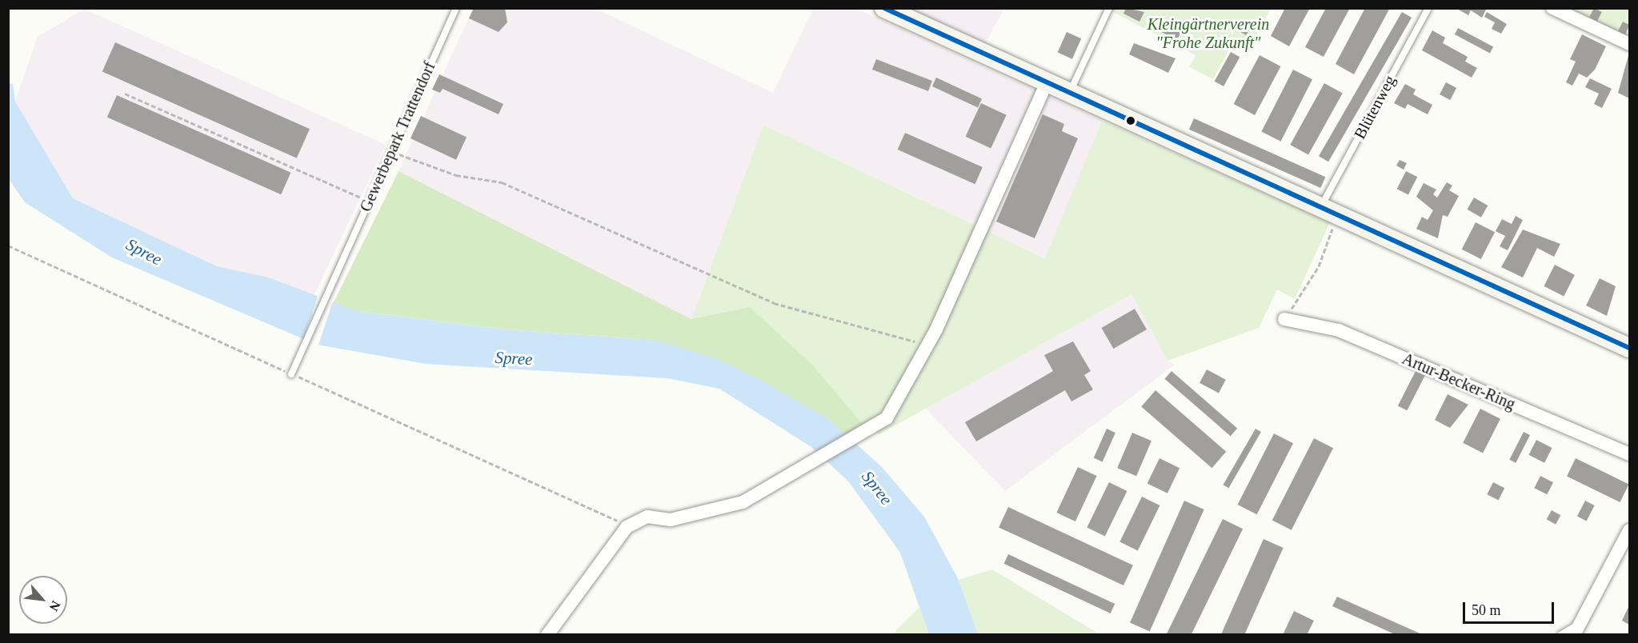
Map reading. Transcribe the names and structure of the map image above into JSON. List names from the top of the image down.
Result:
{
  "streets": {
    "street": ["Artur-Becker-Ring"],
    "lane": ["Blütenweg", "Gewerbepark Trattendorf"]
  },
  "water": ["Spree"],
  "parks": ["Kleingärtnerverein \"Frohe Zukunft\""],
  "lines": ["transit line 50"],
  "scale_bar": "50 m",
  "north": "bottom right"
}
